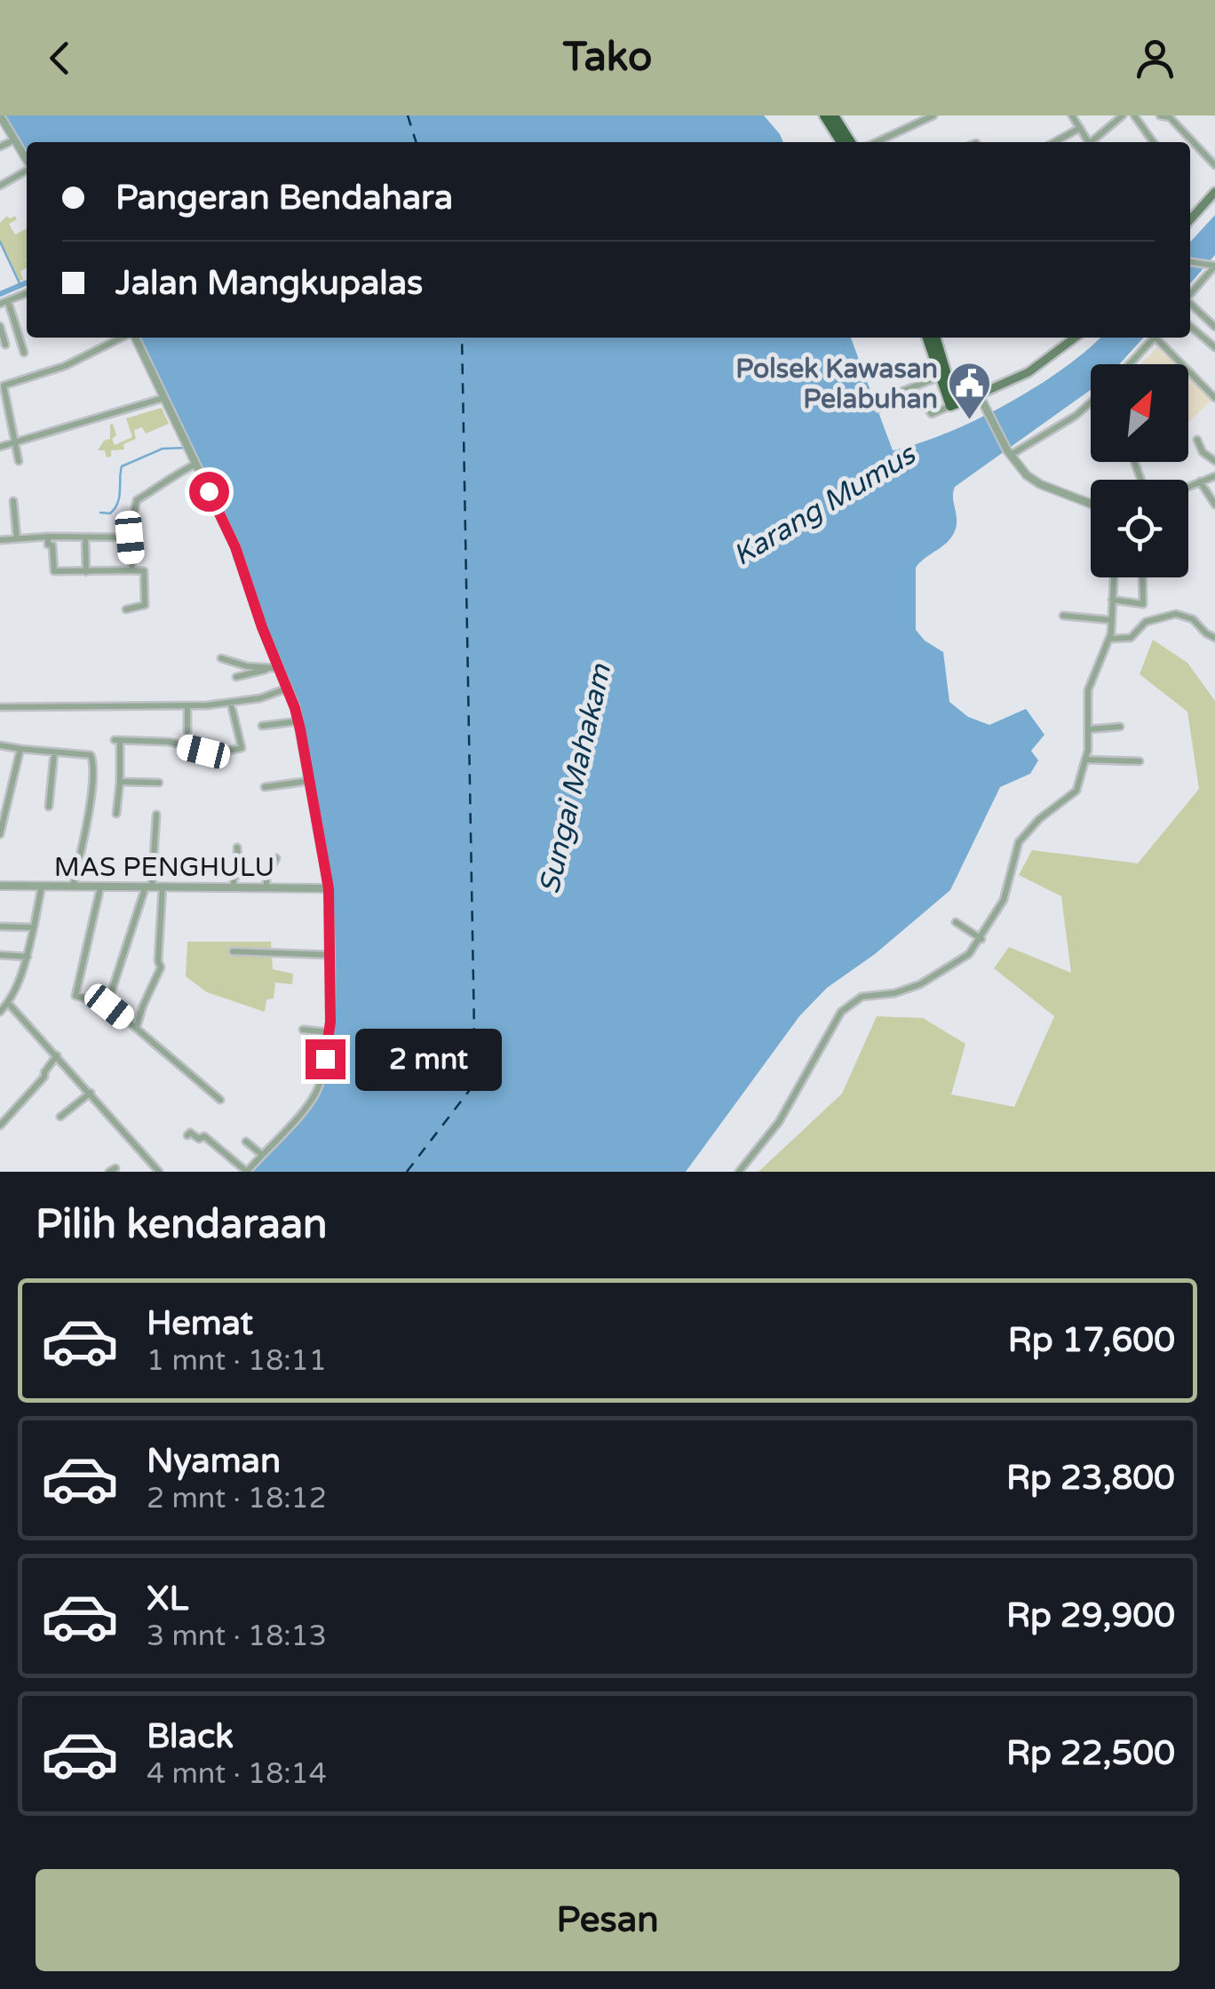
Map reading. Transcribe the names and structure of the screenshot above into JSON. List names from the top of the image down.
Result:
{
  "streets": {
    "street": ["MAS PENGHULU"]
  },
  "water": ["Karang Mumus", "Sungai Mahakam"],
  "places": {
    "public building": ["Polsek Kawasan Pelabuhan"]
  },
  "north": "top right",
  "page": {
    "header": "Tako",
    "banner": ["Pangeran Bendahara", "Jalan Mangkupalas"],
    "bubble": "2 mnt",
    "heading": "Pilih kendaraan",
    "list": [
      {
        "name": "Hemat",
        "note": "1 mnt · 18:11",
        "value": "Rp 17,600"
      },
      {
        "name": "Nyaman",
        "note": "2 mnt · 18:12",
        "value": "Rp 23,800"
      },
      {
        "name": "XL",
        "note": "3 mnt · 18:13",
        "value": "Rp 29,900"
      },
      {
        "name": "Black",
        "note": "4 mnt · 18:14",
        "value": "Rp 22,500"
      }
    ],
    "buttons": "Pesan"
  }
}
